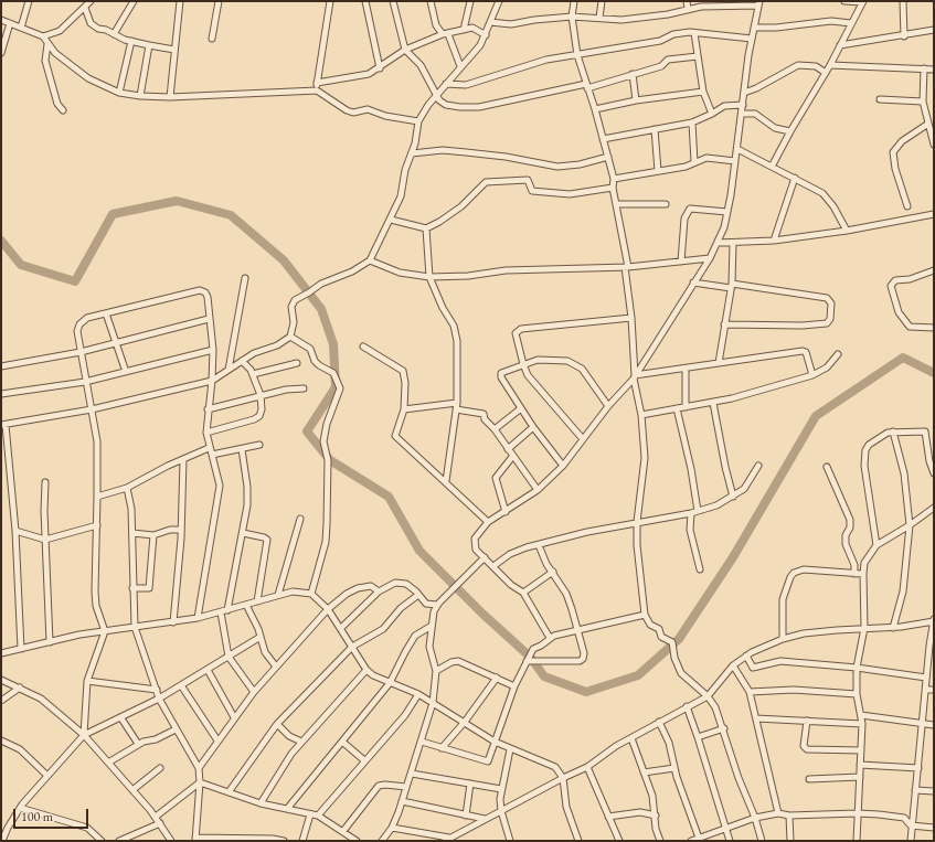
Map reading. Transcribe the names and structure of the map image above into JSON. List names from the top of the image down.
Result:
{
  "scale_bar": "100 m"
}
